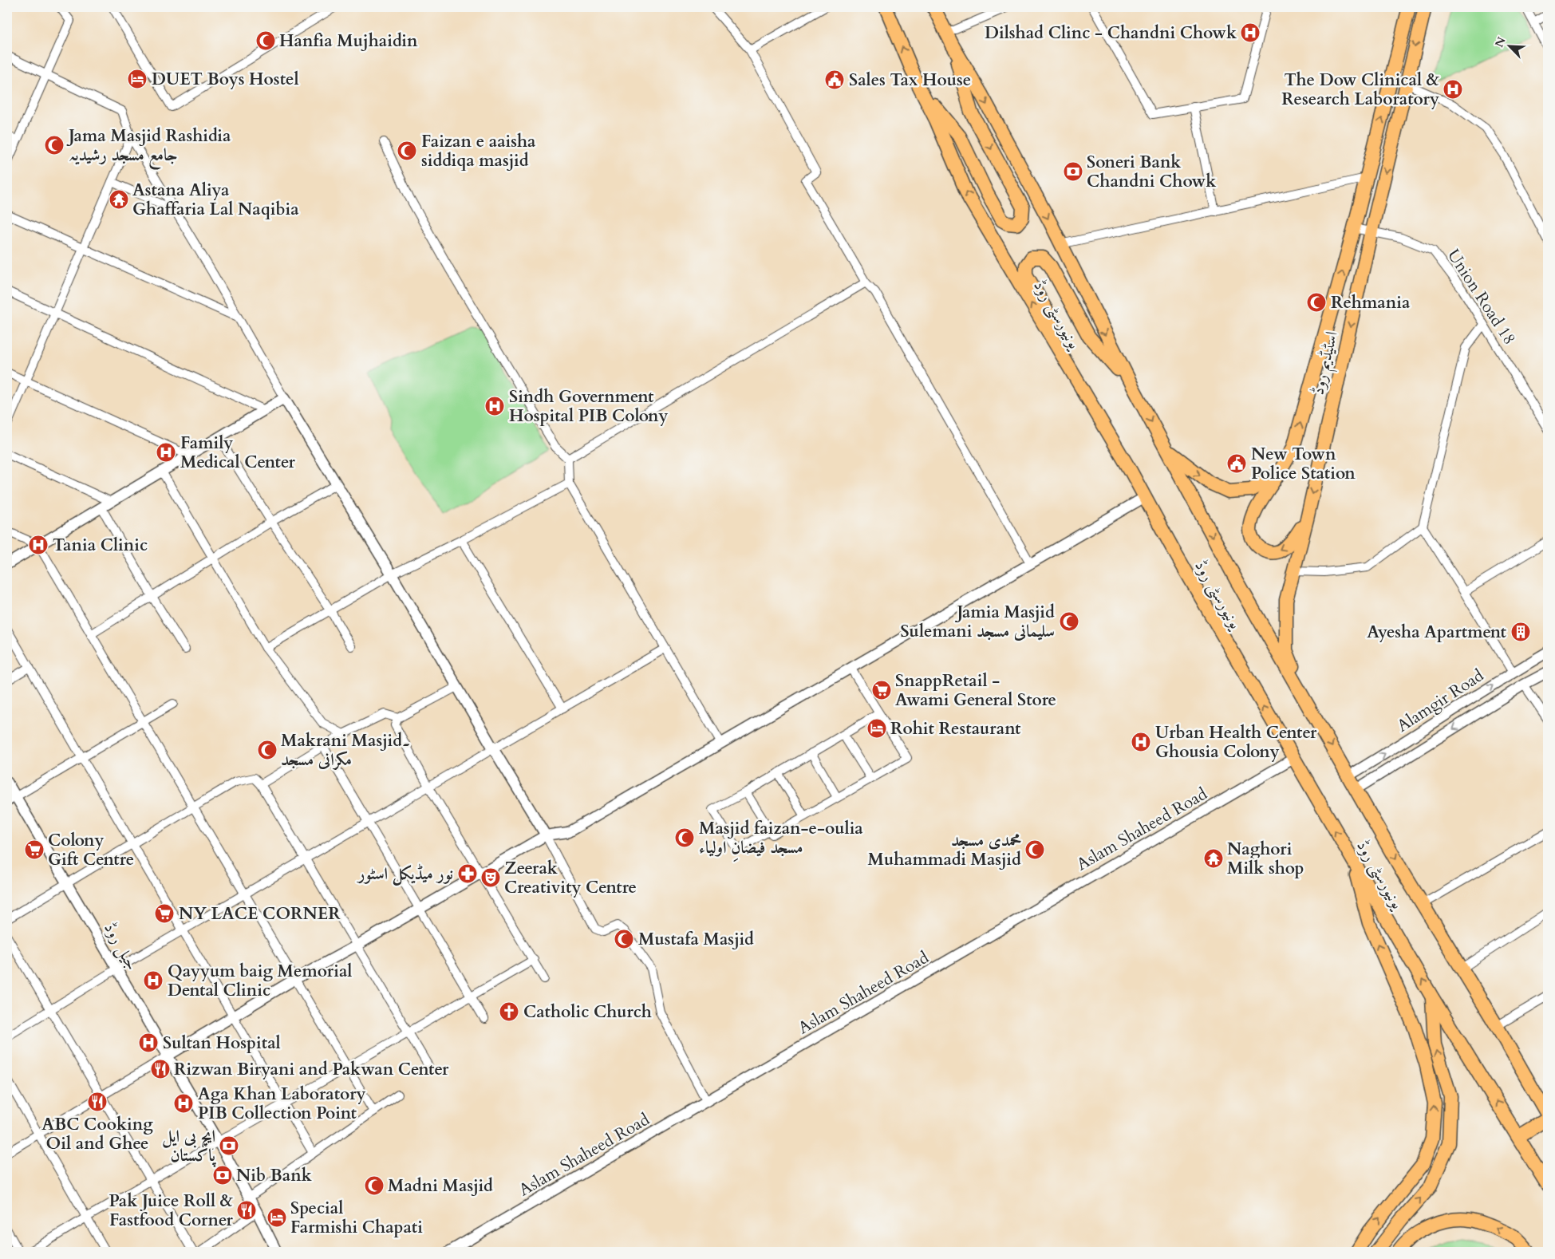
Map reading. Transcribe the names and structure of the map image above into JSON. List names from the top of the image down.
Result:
{
  "streets": {
    "main road": ["یونیورسٹی روڈ", "اسٹیڈیم روڈ"],
    "street": [
      "Union Road 18",
      "Alamgir Road",
      "Aslam Shaheed Road",
      "جیل روڈ"
    ]
  },
  "crossings": [
    ["Union Road 18", "اسٹیڈیم روڈ"],
    ["یونیورسٹی روڈ", "اسٹیڈیم روڈ"],
    ["یونیورسٹی روڈ", "Alamgir Road"],
    ["یونیورسٹی روڈ", "Aslam Shaheed Road"]
  ],
  "places": {
    "hospital": [
      "Dilshad Clinc - Chandni Chowk",
      "The Dow Clinical & Research Laboratory",
      "Sindh Government Hospital PIB Colony",
      "Family Medical Center",
      "Tania Clinic",
      "Urban Health Center Ghousia Colony",
      "Qayyum baig Memorial Dental Clinic",
      "Sultan Hospital",
      "Aga Khan Laboratory PIB Collection Point"
    ],
    "mosque": [
      "Hanfia Mujhaidin",
      "Jama Masjid Rashidia جامع مسجد رشیدیہ",
      "Faizan e aaisha siddiqa masjid",
      "Rehmania",
      "Jamia Masjid Sulemani سلیمانی مسجد",
      "Makrani Masjid۔ مکرانی مسجد",
      "Masjid faizan-e-oulia مسجد فیضانِ اولیاء",
      "محمدی مسجد Muhammadi Masjid",
      "Mustafa Masjid",
      "Madni Masjid"
    ],
    "hotel": ["DUET Boys Hostel", "Rohit Restaurant", "Special Farmishi Chapati"],
    "public building": ["Sales Tax House", "New Town Police Station"],
    "bank": ["Soneri Bank Chandni Chowk", "ایچ بی ایل پاکستان", "Nib Bank"],
    "temple": ["Astana Aliya Ghaffaria Lal Naqibia", "Naghori Milk shop"],
    "building": ["Ayesha Apartment"],
    "supermarket": ["SnappRetail - Awami General Store", "Colony Gift Centre", "NY LACE CORNER"],
    "pharmacy": ["نور میڈیکل اسٹور"],
    "theatre": ["Zeerak Creativity Centre"],
    "church": ["Catholic Church"],
    "restaurant": ["Rizwan Biryani and Pakwan Center", "ABC Cooking Oil and Ghee", "Pak Juice Roll & Fastfood Corner"]
  },
  "north": "top left"
}
